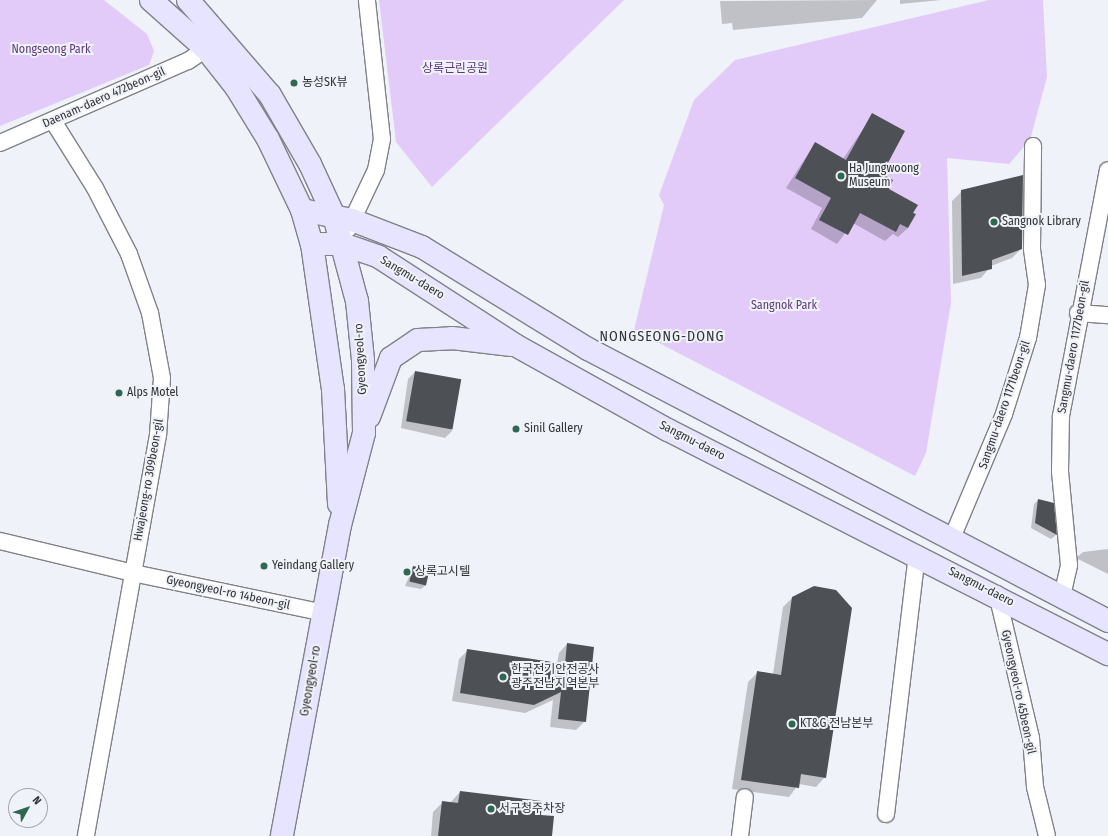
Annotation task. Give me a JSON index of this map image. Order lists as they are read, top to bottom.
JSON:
{
  "streets": {
    "street": [
      "Daenam-daero 472beon-gil",
      "Sangmu-daero",
      "Sangmu-daero 1177beon-gil",
      "Gyeongyeol-ro",
      "Sangmu-daero 1171beon-gil",
      "Hwajeong-ro 309beon-gil",
      "Gyeongyeol-ro 14beon-gil",
      "Gyeongyeol-ro 45beon-gil"
    ]
  },
  "crossings": [
    ["Daenam-daero 472beon-gil", "Hwajeong-ro 309beon-gil"],
    ["Sangmu-daero", "Gyeongyeol-ro"],
    ["Sangmu-daero", "Gyeongyeol-ro 45beon-gil"],
    ["Gyeongyeol-ro", "Gyeongyeol-ro 14beon-gil"],
    ["Hwajeong-ro 309beon-gil", "Gyeongyeol-ro 14beon-gil"]
  ],
  "districts": ["NONGSEONG-DONG"],
  "parks": ["Nongseong Park", "상록근린공원", "Sangnok Park"],
  "places": [
    "농성SK뷰",
    "Ha Jungwoong Museum",
    "Sangnok Library",
    "Alps Motel",
    "Sinil Gallery",
    "Yeindang Gallery",
    "상록고시텔",
    "한국전기안전공사 광주전남지역본부",
    "KT&G 전남본부",
    "서구청주차장"
  ],
  "north": "top right"
}
